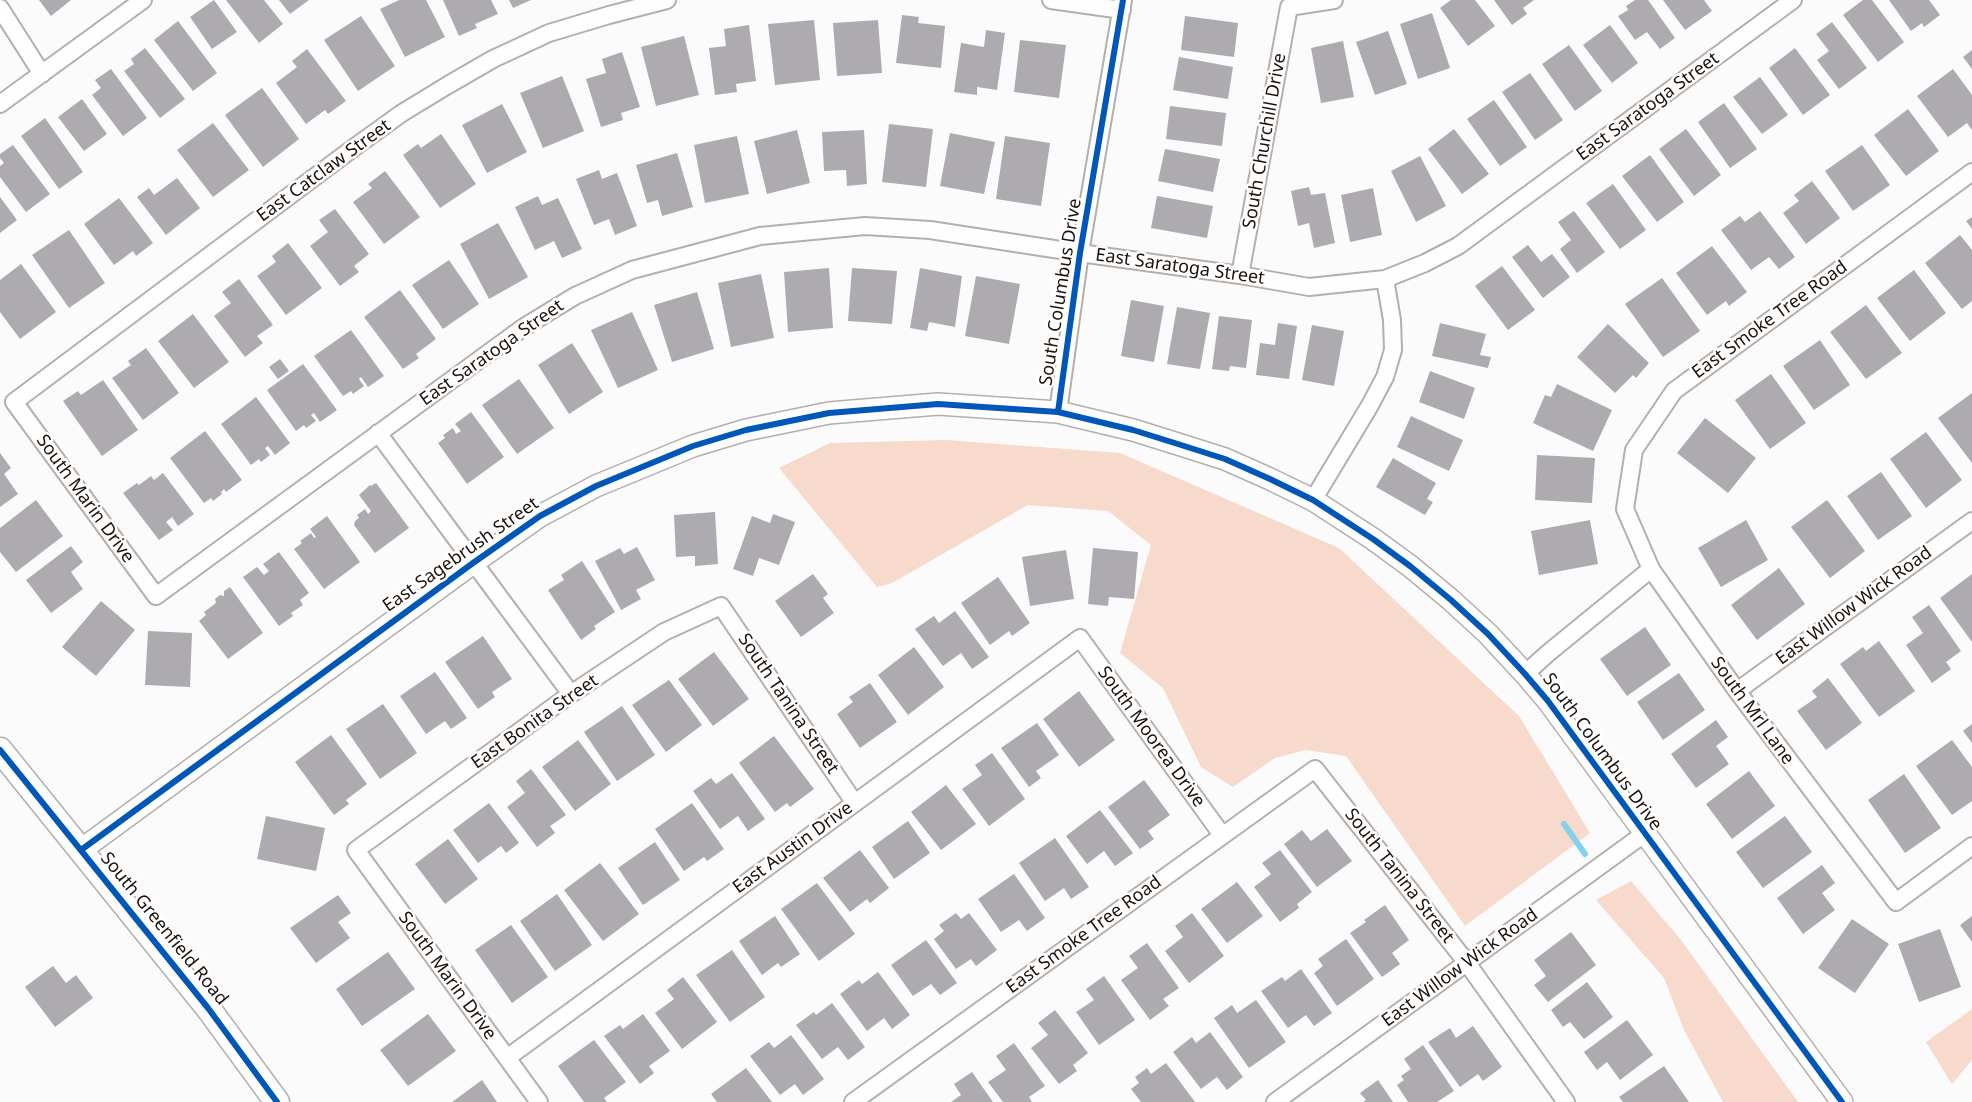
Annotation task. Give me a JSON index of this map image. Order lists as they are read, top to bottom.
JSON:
{
  "streets": {
    "main road": ["South Greenfield Road"],
    "street": [
      "East Saratoga Street",
      "South Churchill Drive",
      "East Catclaw Street",
      "South Columbus Drive",
      "East Smoke Tree Road",
      "South Marin Drive",
      "East Sagebrush Street",
      "East Willow Wick Road",
      "South Tanina Street",
      "South Mrl Lane",
      "East Bonita Street",
      "South Moorea Drive",
      "East Austin Drive"
    ]
  },
  "crossings": [
    ["East Saratoga Street", "South Churchill Drive"],
    ["East Saratoga Street", "South Columbus Drive"],
    ["East Saratoga Street", "South Marin Drive"],
    ["East Catclaw Street", "South Marin Drive"],
    ["South Columbus Drive", "East Sagebrush Street"],
    ["South Columbus Drive", "East Willow Wick Road"],
    ["East Smoke Tree Road", "South Tanina Street"],
    ["East Smoke Tree Road", "South Mrl Lane"],
    ["East Smoke Tree Road", "South Moorea Drive"],
    ["South Marin Drive", "East Bonita Street"],
    ["South Marin Drive", "East Austin Drive"],
    ["East Sagebrush Street", "South Greenfield Road"],
    ["East Willow Wick Road", "South Tanina Street"],
    ["East Willow Wick Road", "South Mrl Lane"],
    ["South Tanina Street", "East Bonita Street"],
    ["South Tanina Street", "East Austin Drive"],
    ["South Moorea Drive", "East Austin Drive"]
  ]
}
